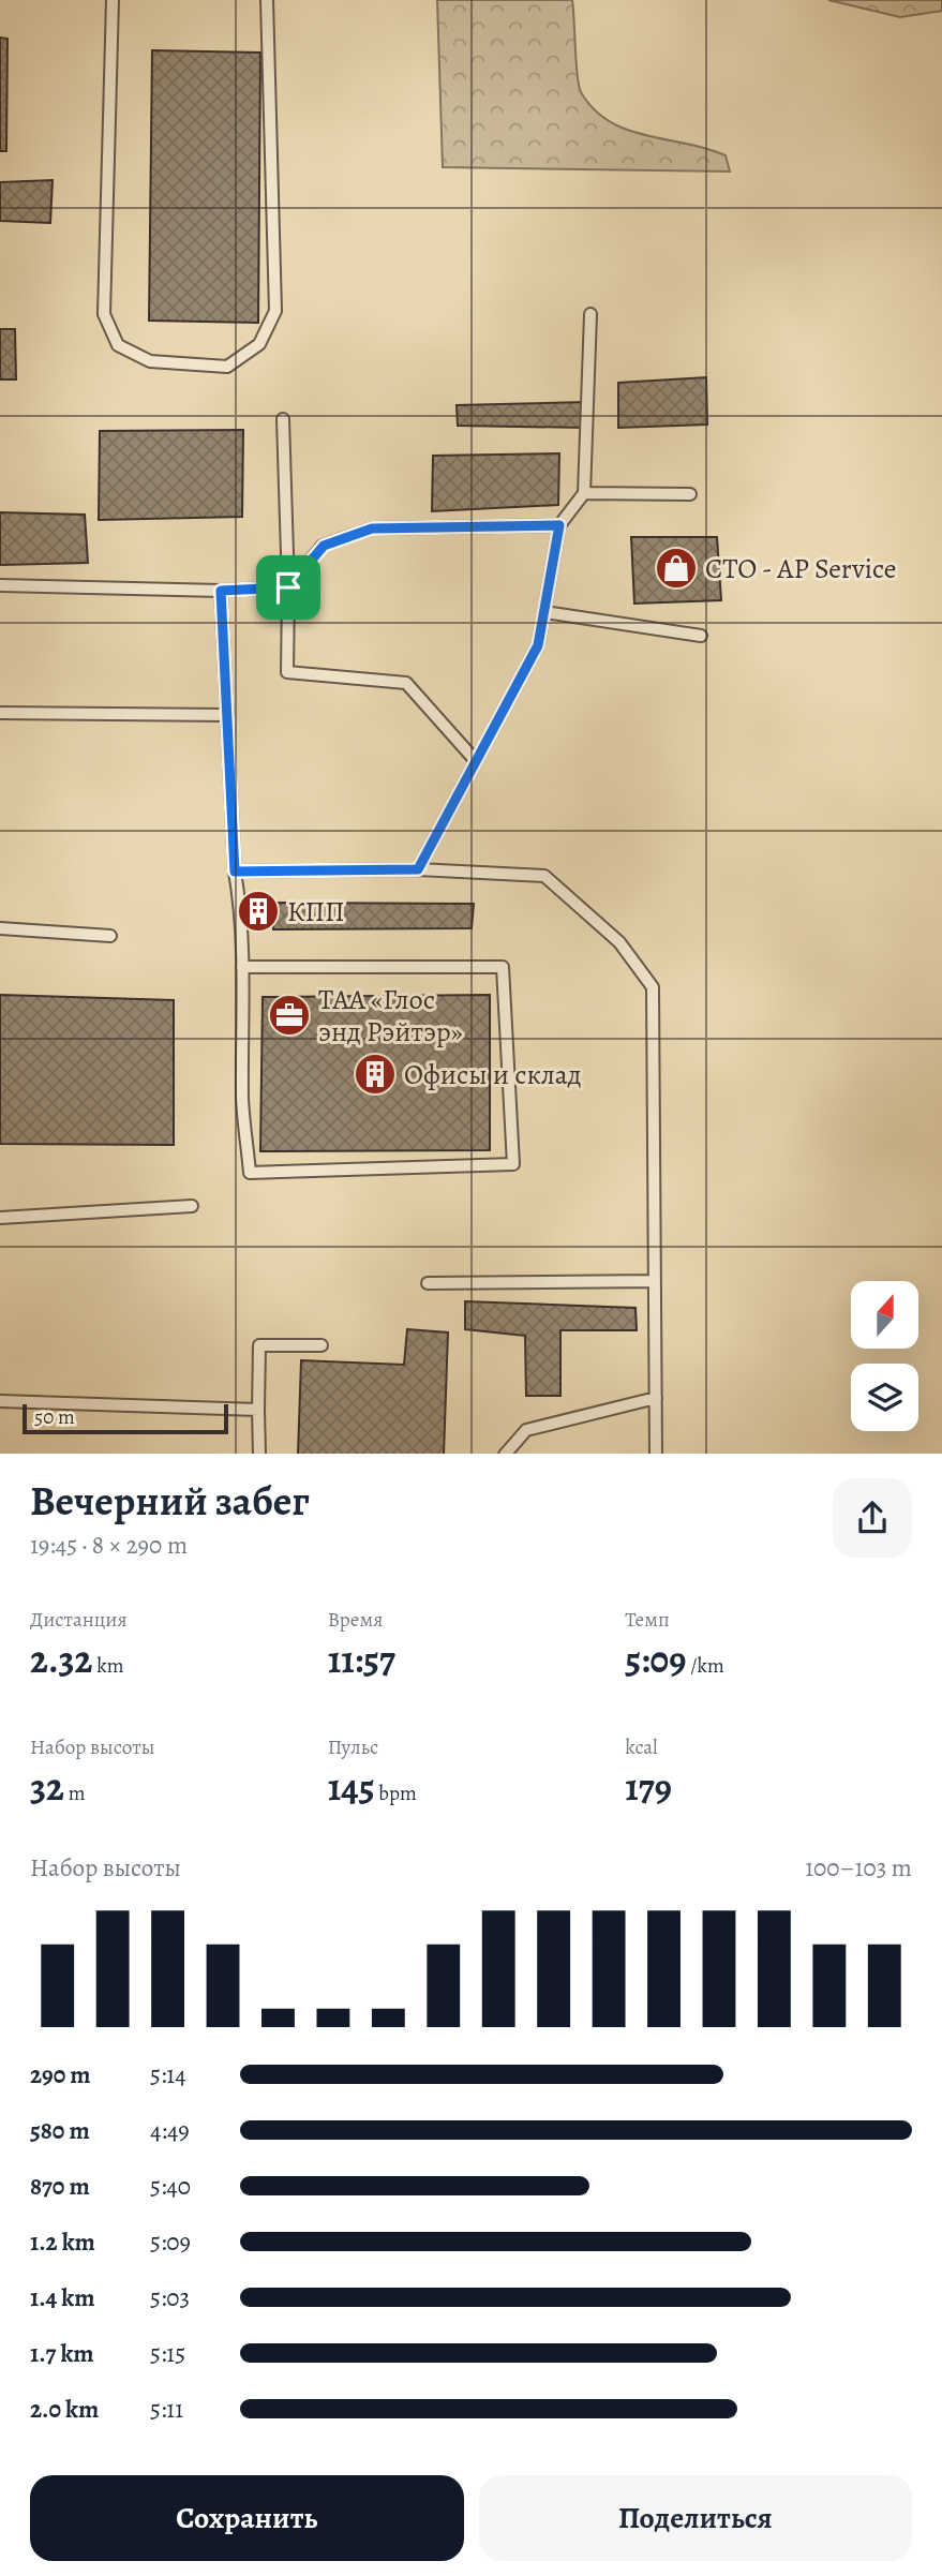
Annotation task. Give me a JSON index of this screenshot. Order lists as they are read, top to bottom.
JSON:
{
  "places": {
    "shop": ["СТО - AP Service"],
    "building": ["КПП", "Офисы и склад"],
    "office": ["ТАА «Глос энд Рэйтэр»"]
  },
  "scale_bar": "50 m",
  "north": "top",
  "page": {
    "scale": "50 m",
    "heading": ["Вечерний забег", "19:45 · 8 × 290 m"],
    "stats": [
      ["Дистанция", "2.32 km"],
      ["Время", "11:57"],
      ["Темп", "5:09 /km"],
      ["Набор высоты", "32 m"],
      ["Пульс", "145 bpm"],
      ["kcal", "179"]
    ],
    "chart": ["Набор высоты", "100–103 m"],
    "list": [
      {
        "name": "290 m",
        "note": "5:14"
      },
      {
        "name": "580 m",
        "note": "4:49"
      },
      {
        "name": "870 m",
        "note": "5:40"
      },
      {
        "name": "1.2 km",
        "note": "5:09"
      },
      {
        "name": "1.4 km",
        "note": "5:03"
      },
      {
        "name": "1.7 km",
        "note": "5:15"
      },
      {
        "name": "2.0 km",
        "note": "5:11"
      }
    ],
    "buttons": ["Сохранить", "Поделиться"]
  }
}
